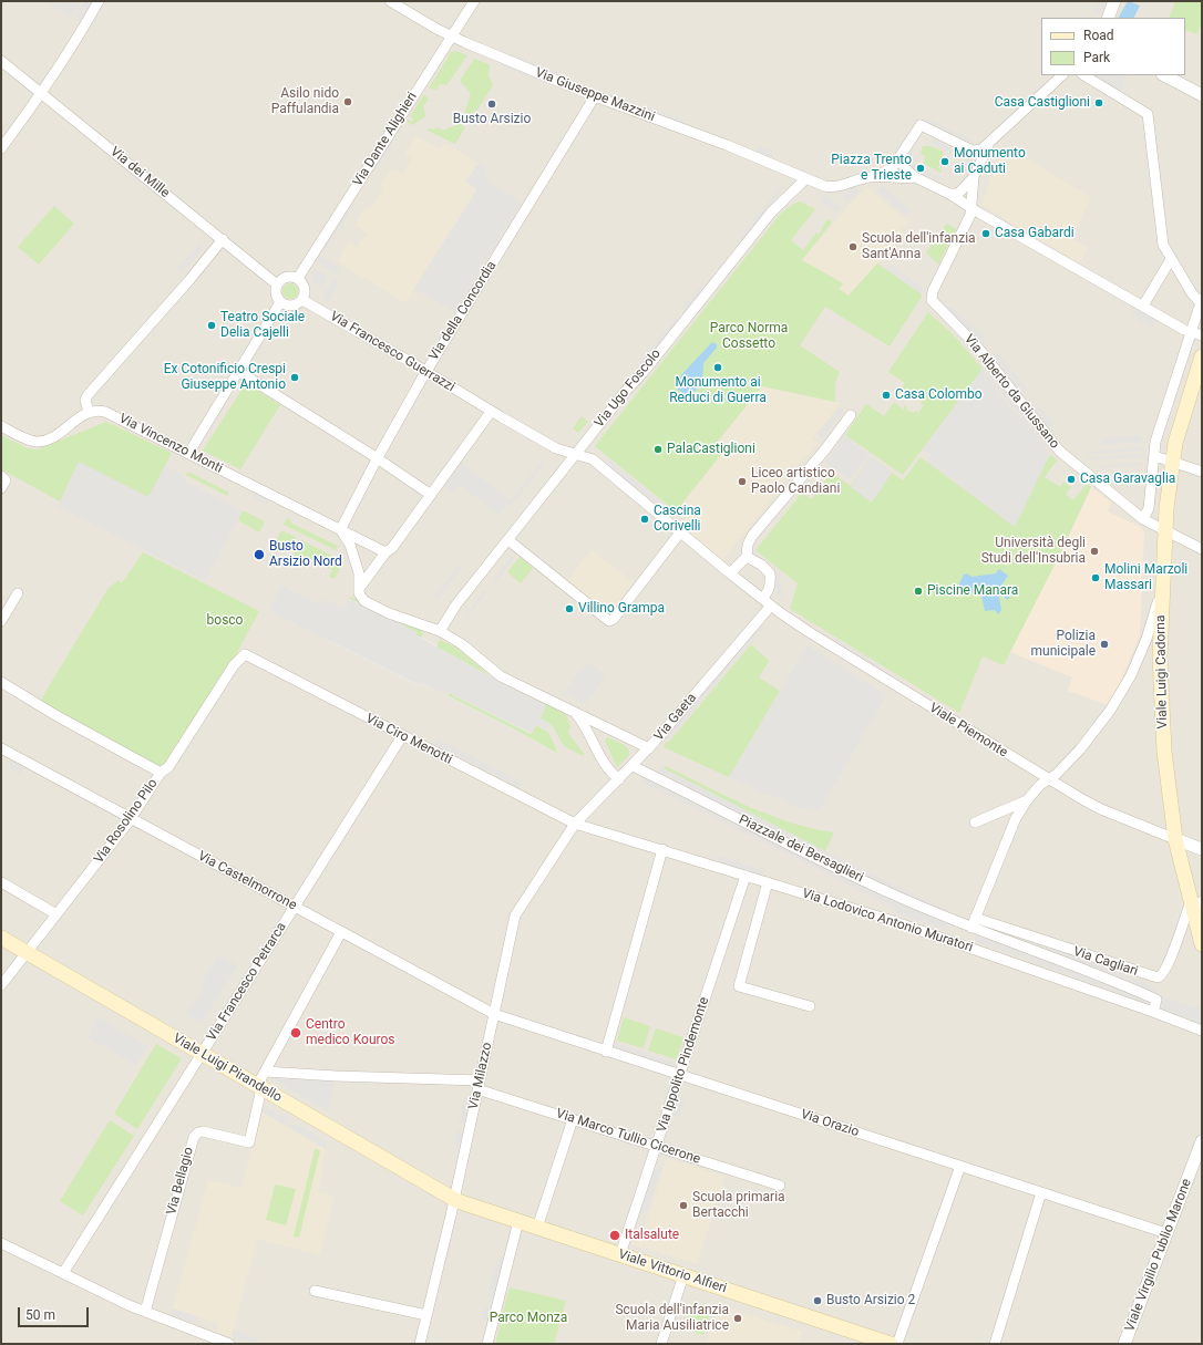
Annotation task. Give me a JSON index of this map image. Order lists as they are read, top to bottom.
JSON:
{
  "streets": {
    "main road": ["Viale Luigi Cadorna", "Viale Luigi Pirandello", "Viale Vittorio Alfieri"],
    "street": [
      "Via Giuseppe Mazzini",
      "Via Dante Alighieri",
      "Via dei Mille",
      "Via della Concordia",
      "Via Francesco Guerrazzi",
      "Via Ugo Foscolo",
      "Via Alberto da Giussano",
      "Via Vincenzo Monti",
      "Via Gaeta",
      "Viale Piemonte",
      "Via Ciro Menotti",
      "Via Rosolino Pilo",
      "Piazzale dei Bersaglieri",
      "Via Castelmorrone",
      "Via Lodovico Antonio Muratori",
      "Via Cagliari",
      "Via Francesco Petrarca",
      "Via Ippolito Pindemonte",
      "Via Milazzo",
      "Via Orazio",
      "Via Marco Tullio Cicerone",
      "Via Bellagio",
      "Viale Virgilio Publio Marone"
    ]
  },
  "crossings": [
    ["Via Giuseppe Mazzini", "Via Dante Alighieri"],
    ["Via Giuseppe Mazzini", "Via della Concordia"],
    ["Via Giuseppe Mazzini", "Via Ugo Foscolo"],
    ["Via Dante Alighieri", "Via dei Mille"],
    ["Via Dante Alighieri", "Via Francesco Guerrazzi"],
    ["Via dei Mille", "Via Francesco Guerrazzi"],
    ["Via della Concordia", "Via Francesco Guerrazzi"],
    ["Via della Concordia", "Via Vincenzo Monti"],
    ["Via Francesco Guerrazzi", "Via Ugo Foscolo"],
    ["Via Francesco Guerrazzi", "Viale Piemonte"],
    ["Via Alberto da Giussano", "Viale Luigi Cadorna"],
    ["Viale Luigi Cadorna", "Viale Piemonte"],
    ["Viale Luigi Cadorna", "Via Cagliari"],
    ["Via Gaeta", "Viale Piemonte"],
    ["Via Gaeta", "Via Ciro Menotti"],
    ["Via Gaeta", "Piazzale dei Bersaglieri"],
    ["Via Gaeta", "Via Lodovico Antonio Muratori"],
    ["Via Gaeta", "Via Milazzo"],
    ["Via Ciro Menotti", "Via Rosolino Pilo"],
    ["Via Ciro Menotti", "Via Lodovico Antonio Muratori"],
    ["Via Ciro Menotti", "Via Francesco Petrarca"],
    ["Via Ciro Menotti", "Via Milazzo"],
    ["Via Rosolino Pilo", "Via Castelmorrone"],
    ["Via Rosolino Pilo", "Viale Luigi Pirandello"],
    ["Piazzale dei Bersaglieri", "Via Cagliari"],
    ["Via Castelmorrone", "Via Francesco Petrarca"],
    ["Via Castelmorrone", "Via Milazzo"],
    ["Via Castelmorrone", "Via Orazio"],
    ["Via Lodovico Antonio Muratori", "Via Ippolito Pindemonte"],
    ["Via Lodovico Antonio Muratori", "Via Milazzo"],
    ["Via Francesco Petrarca", "Viale Luigi Pirandello"],
    ["Via Ippolito Pindemonte", "Via Orazio"],
    ["Via Ippolito Pindemonte", "Via Marco Tullio Cicerone"],
    ["Via Ippolito Pindemonte", "Viale Vittorio Alfieri"],
    ["Viale Luigi Pirandello", "Via Milazzo"],
    ["Viale Luigi Pirandello", "Via Bellagio"],
    ["Viale Luigi Pirandello", "Viale Vittorio Alfieri"],
    ["Via Milazzo", "Via Orazio"],
    ["Via Milazzo", "Via Marco Tullio Cicerone"],
    ["Via Milazzo", "Viale Vittorio Alfieri"],
    ["Via Orazio", "Viale Virgilio Publio Marone"]
  ],
  "parks": ["Parco Norma Cossetto", "bosco", "Parco Monza"],
  "places": [
    "Asilo nido Paffulandia",
    "Casa Castiglioni",
    "Busto Arsizio",
    "Monumento ai Caduti",
    "Piazza Trento e Trieste",
    "Casa Gabardi",
    "Scuola dell'infanzia Sant'Anna",
    "Teatro Sociale Delia Cajelli",
    "Monumento ai Reduci di Guerra",
    "Ex Cotonificio Crespi Giuseppe Antonio",
    "Casa Colombo",
    "PalaCastiglioni",
    "Casa Garavaglia",
    "Liceo artistico Paolo Candiani",
    "Cascina Corivelli",
    "Università degli Studi dell'Insubria",
    "Busto Arsizio Nord",
    "Molini Marzoli Massari",
    "Piscine Manara",
    "Villino Grampa",
    "Polizia municipale",
    "Centro medico Kouros",
    "Scuola primaria Bertacchi",
    "Italsalute",
    "Busto Arsizio 2",
    "Scuola dell'infanzia Maria Ausiliatrice"
  ],
  "legend": ["Road", "Park"],
  "scale_bar": "50 m"
}
